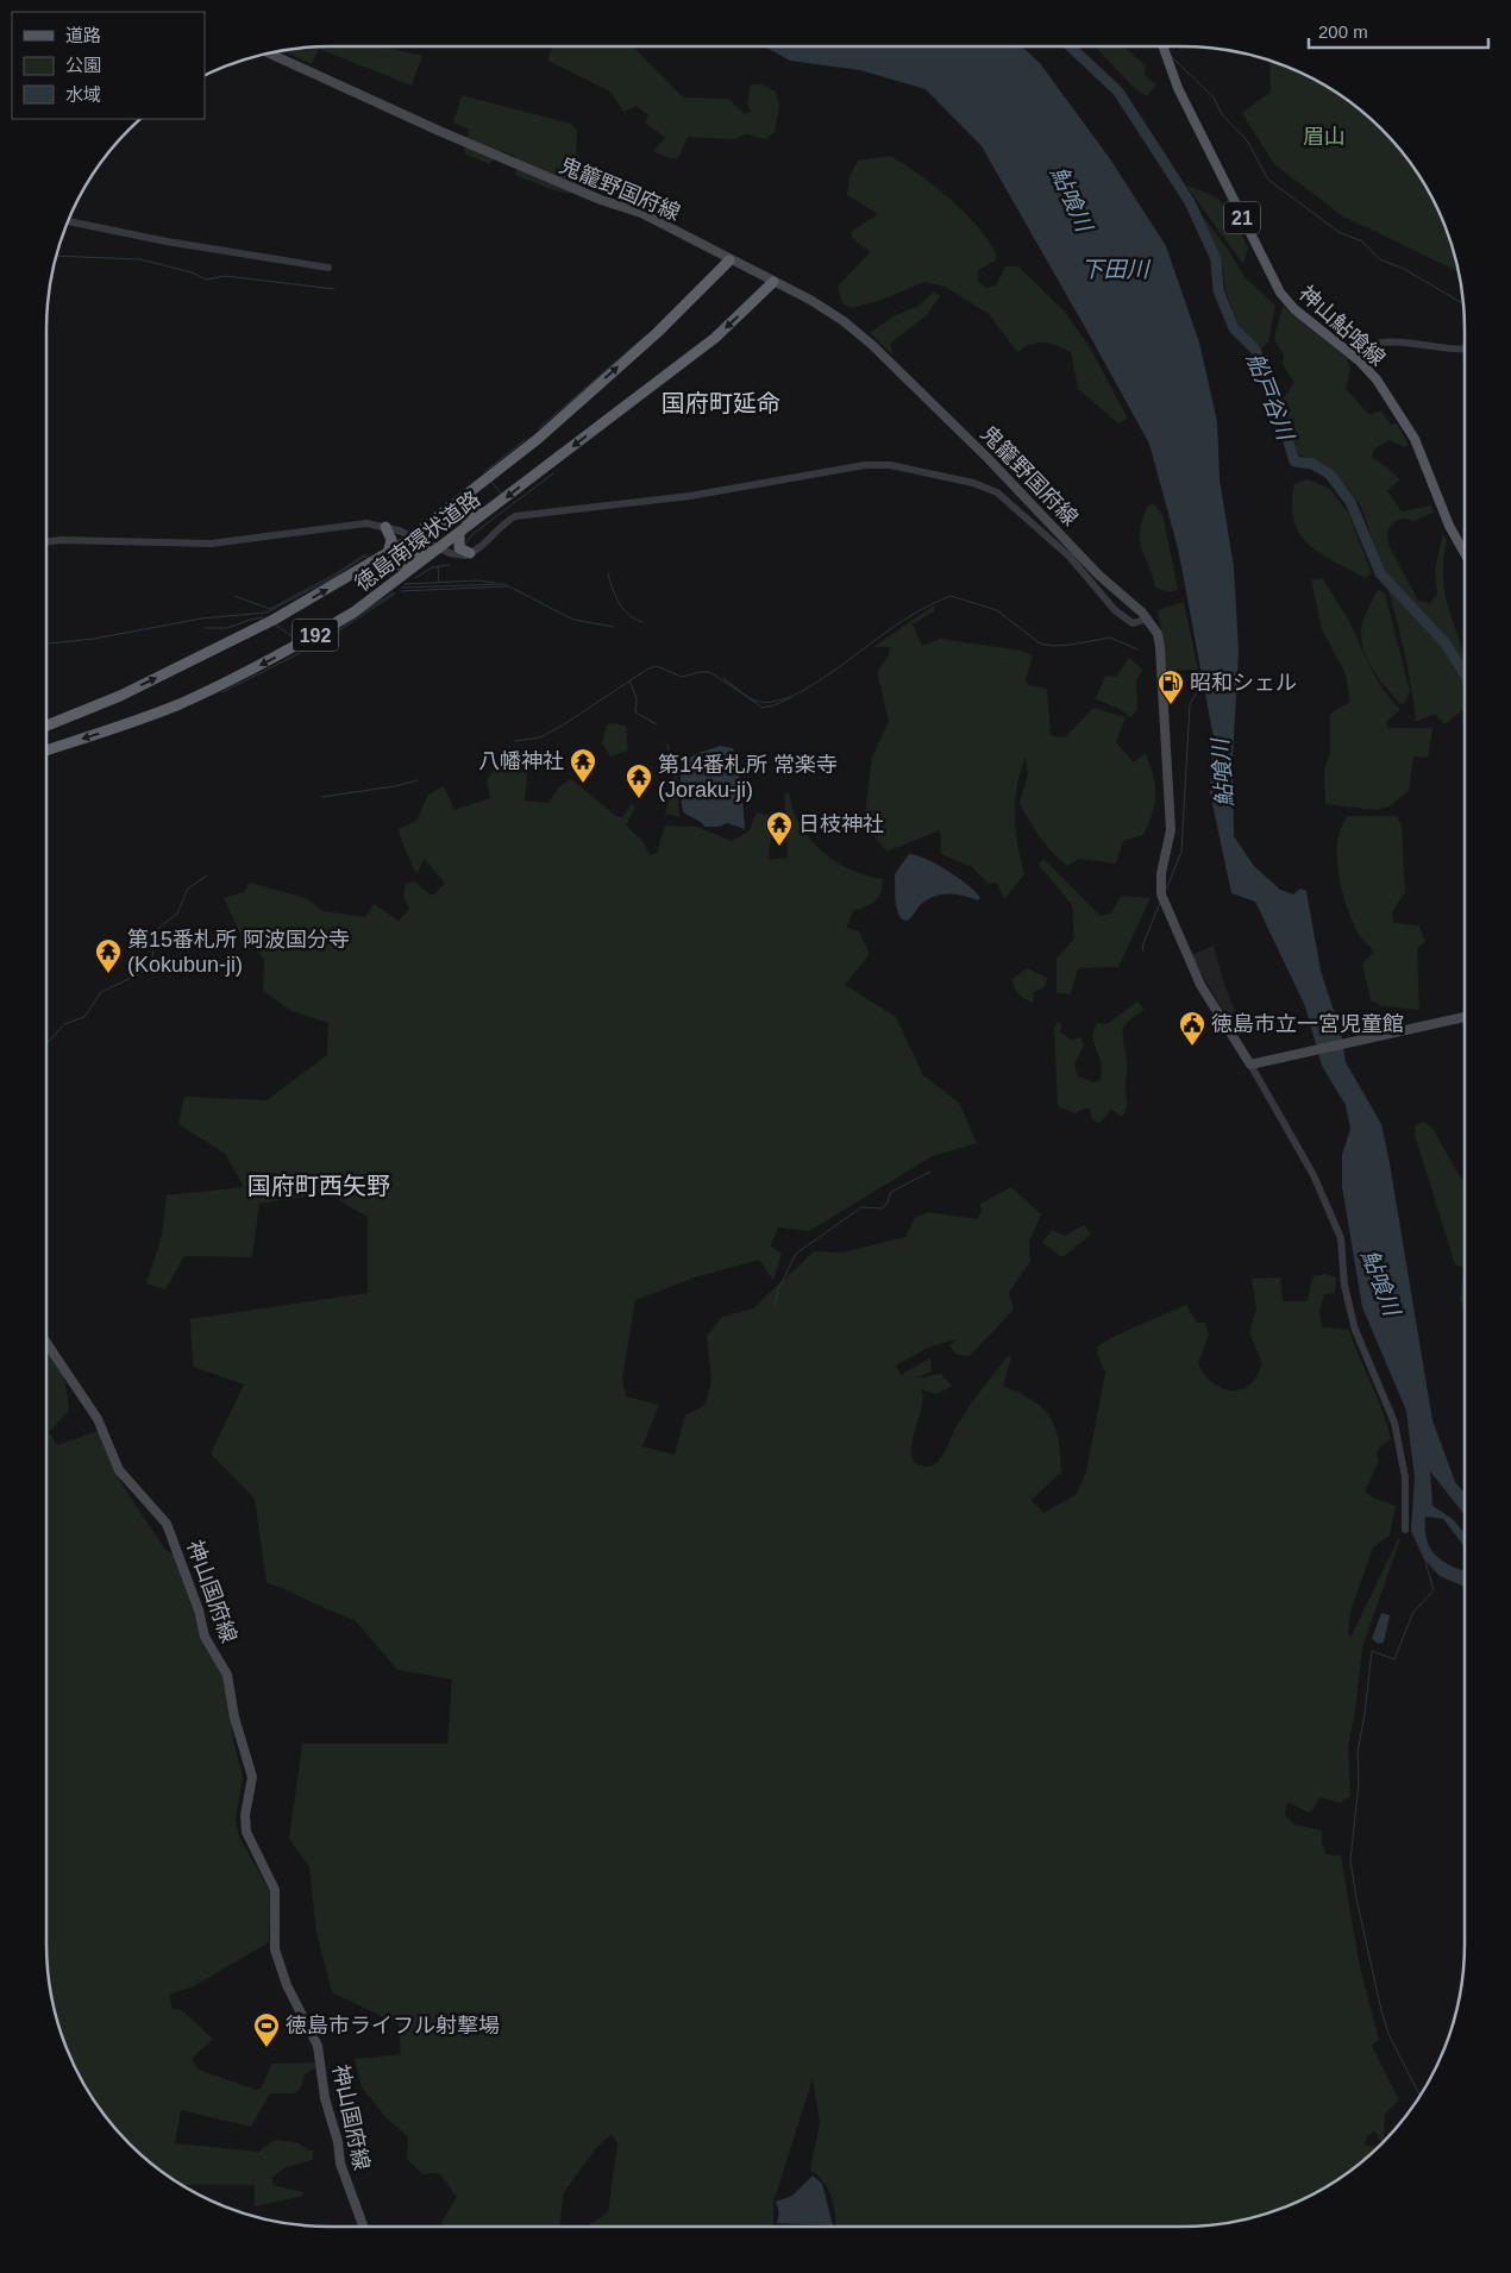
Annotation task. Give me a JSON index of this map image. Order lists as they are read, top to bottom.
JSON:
{
  "streets": {
    "highway": ["徳島南環状道路", "192"],
    "main road": [
      "鬼籠野国府線",
      "21",
      "神山鮎喰線",
      "神山国府線"
    ]
  },
  "crossings": [
    ["鬼籠野国府線", "徳島南環状道路"]
  ],
  "districts": ["国府町延命", "国府町西矢野"],
  "water": ["鮎喰川", "下田川", "船戸谷川"],
  "parks": ["眉山"],
  "places": {
    "fuel station": ["昭和シェル"],
    "temple": [
      "八幡神社",
      "第14番札所 常楽寺 (Joraku-ji)",
      "日枝神社",
      "第15番札所 阿波国分寺 (Kokubun-ji)"
    ],
    "public building": ["徳島市立一宮児童館"],
    "sports": ["徳島市ライフル射撃場"]
  },
  "legend": ["道路", "公園", "水域"],
  "scale_bar": "200 m"
}
